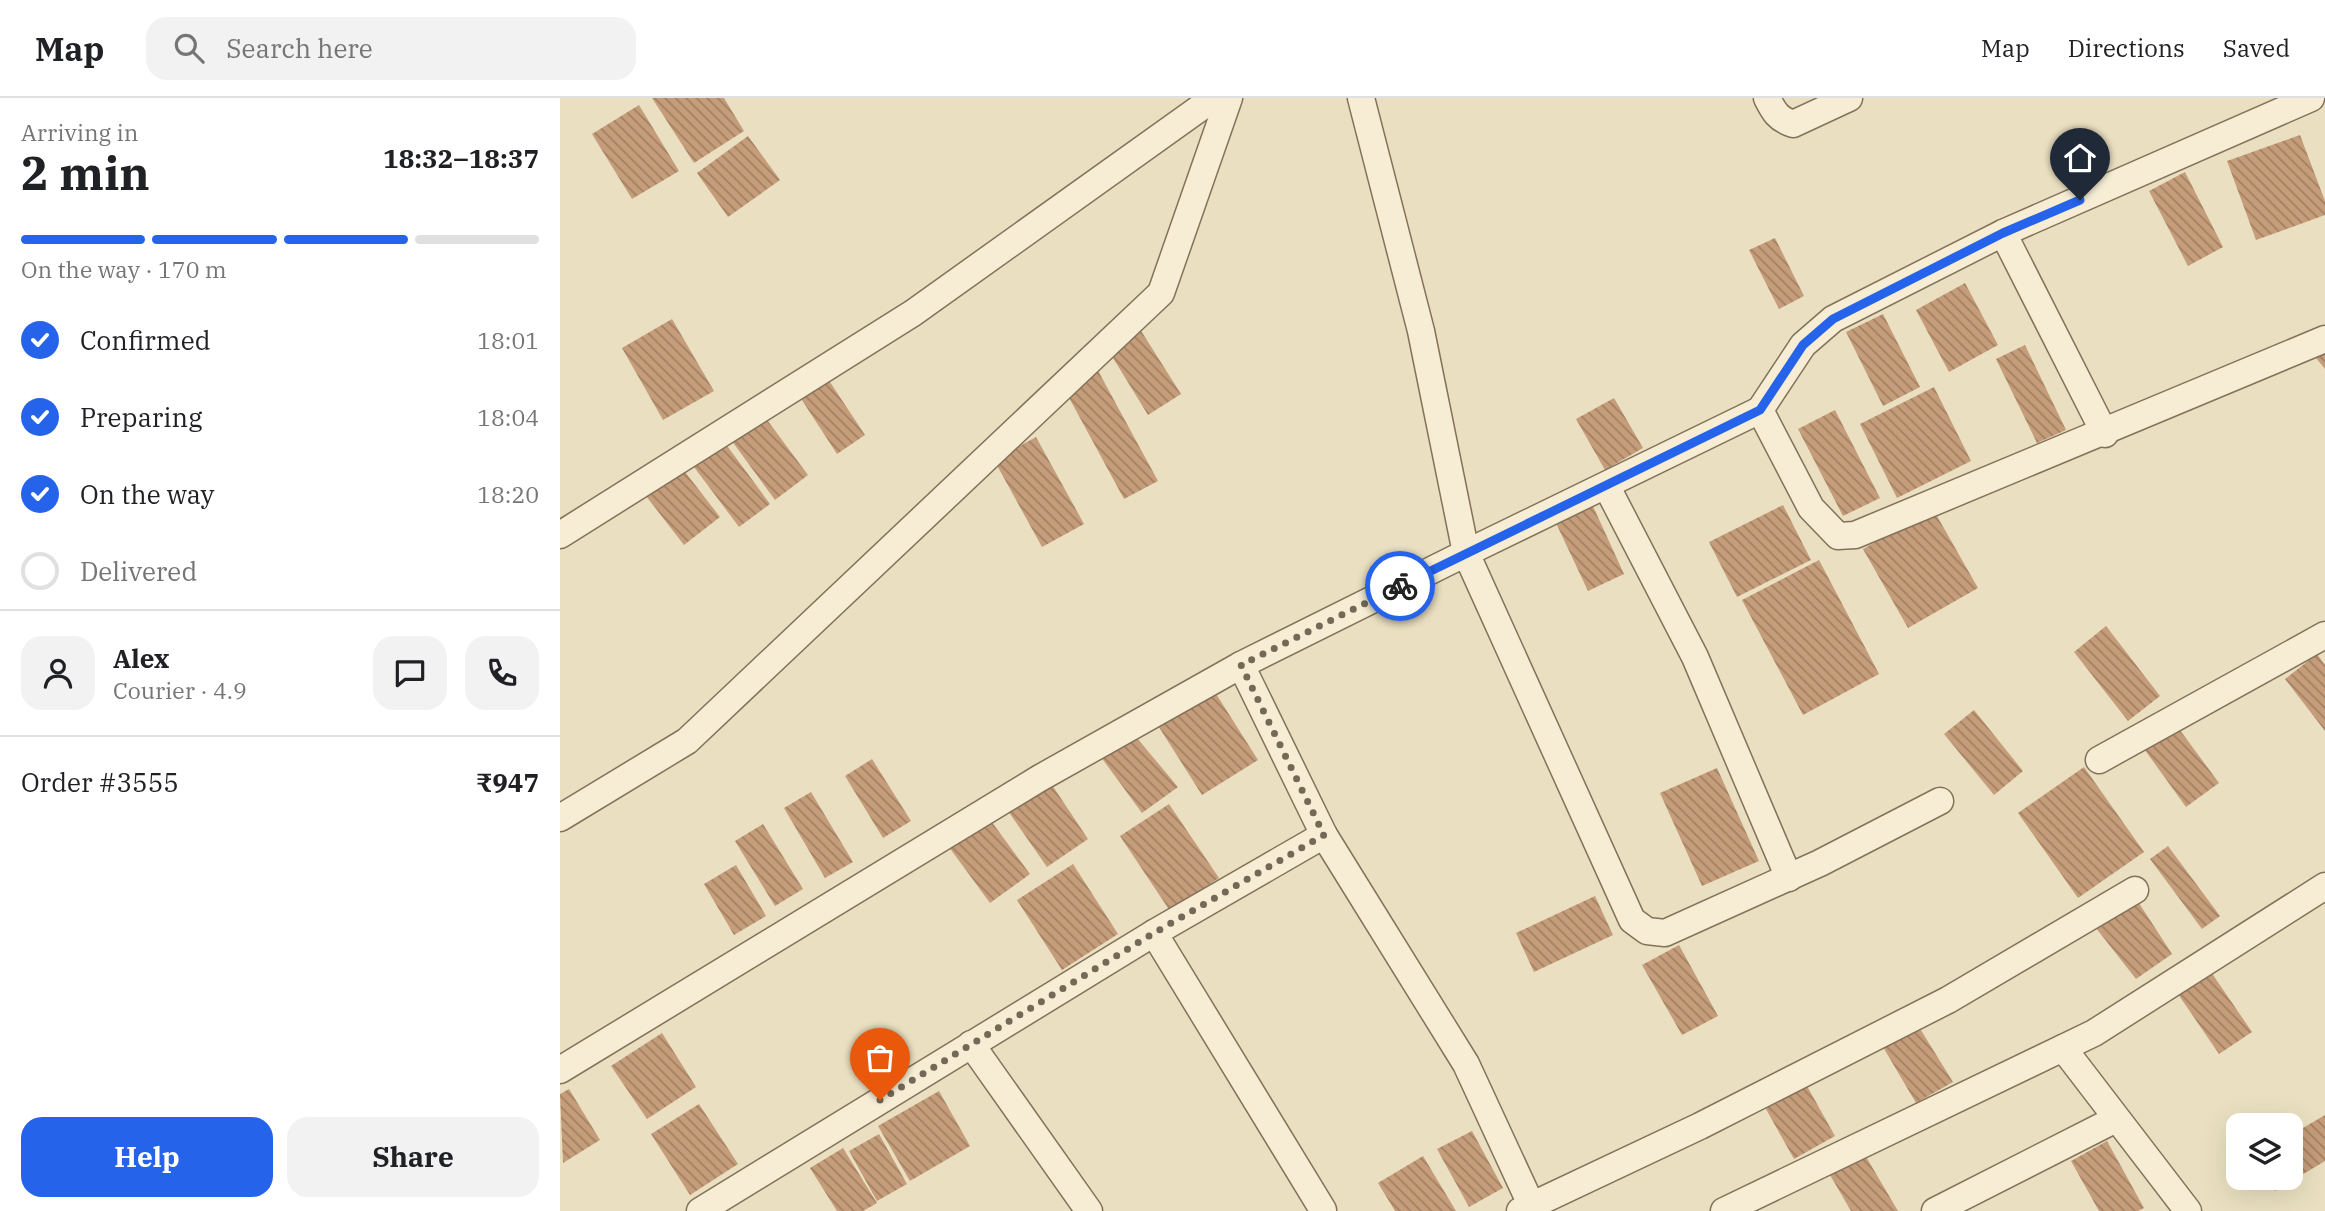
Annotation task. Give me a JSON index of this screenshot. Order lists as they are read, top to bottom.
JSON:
{
  "page": {
    "header": "Map",
    "search": "Search here",
    "nav": ["Map", "Directions", "Saved"],
    "heading": ["2 min", "Arriving in", "18:32–18:37"],
    "panel": [
      "Alex",
      "Courier · 4.9",
      "Order #3555",
      "₹947"
    ],
    "bar": "On the way · 170 m",
    "list": [
      ["Confirmed", "18:01"],
      ["Preparing", "18:04"],
      ["On the way", "18:20"],
      "Delivered"
    ],
    "buttons": ["Help", "Share"]
  }
}
